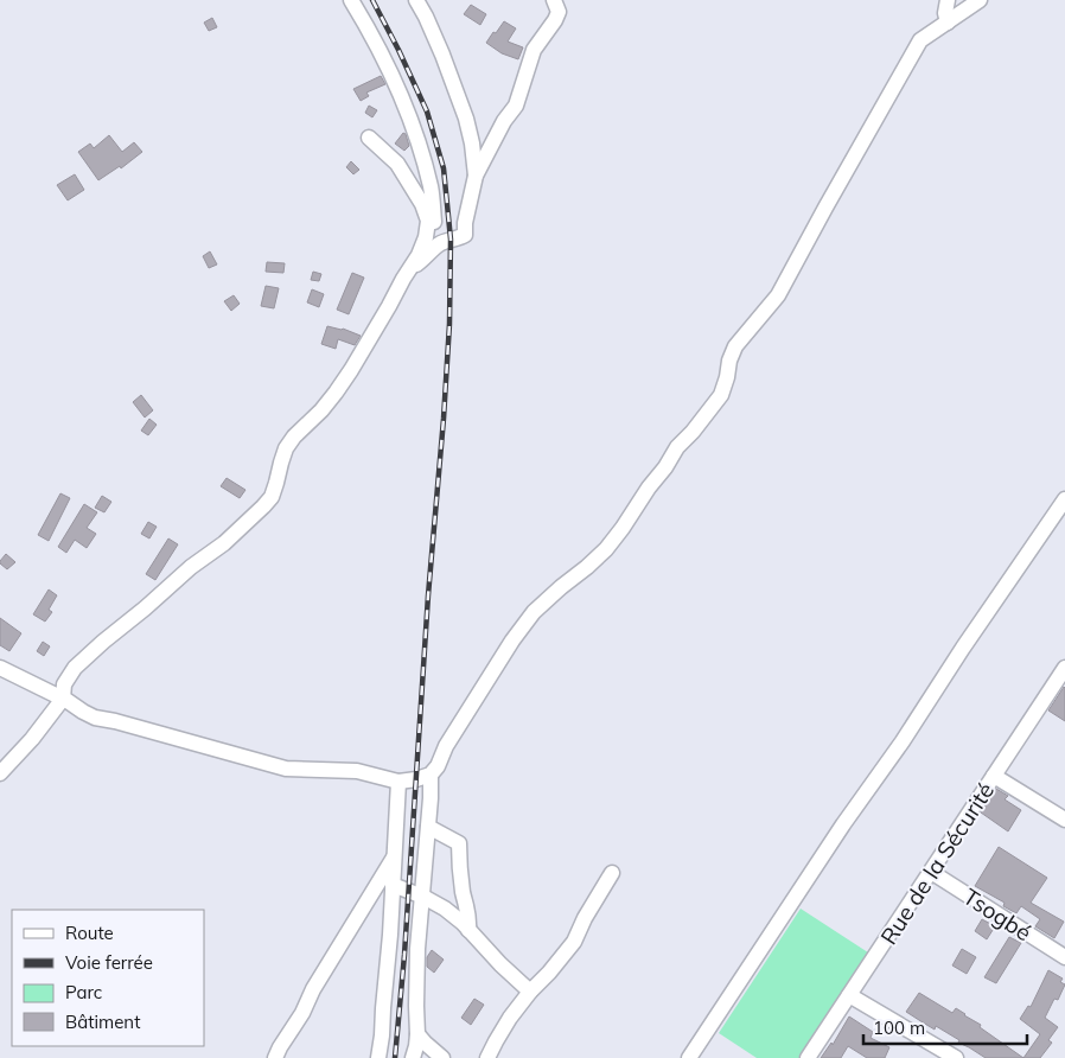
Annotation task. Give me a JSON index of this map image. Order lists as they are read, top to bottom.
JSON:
{
  "streets": {
    "street": ["Rue de la Sécurité", "Tsogbé"]
  },
  "crossings": [
    ["Rue de la Sécurité", "Tsogbé"]
  ],
  "legend": [
    "Route",
    "Voie ferrée",
    "Parc",
    "Bâtiment"
  ],
  "scale_bar": "100 m"
}
